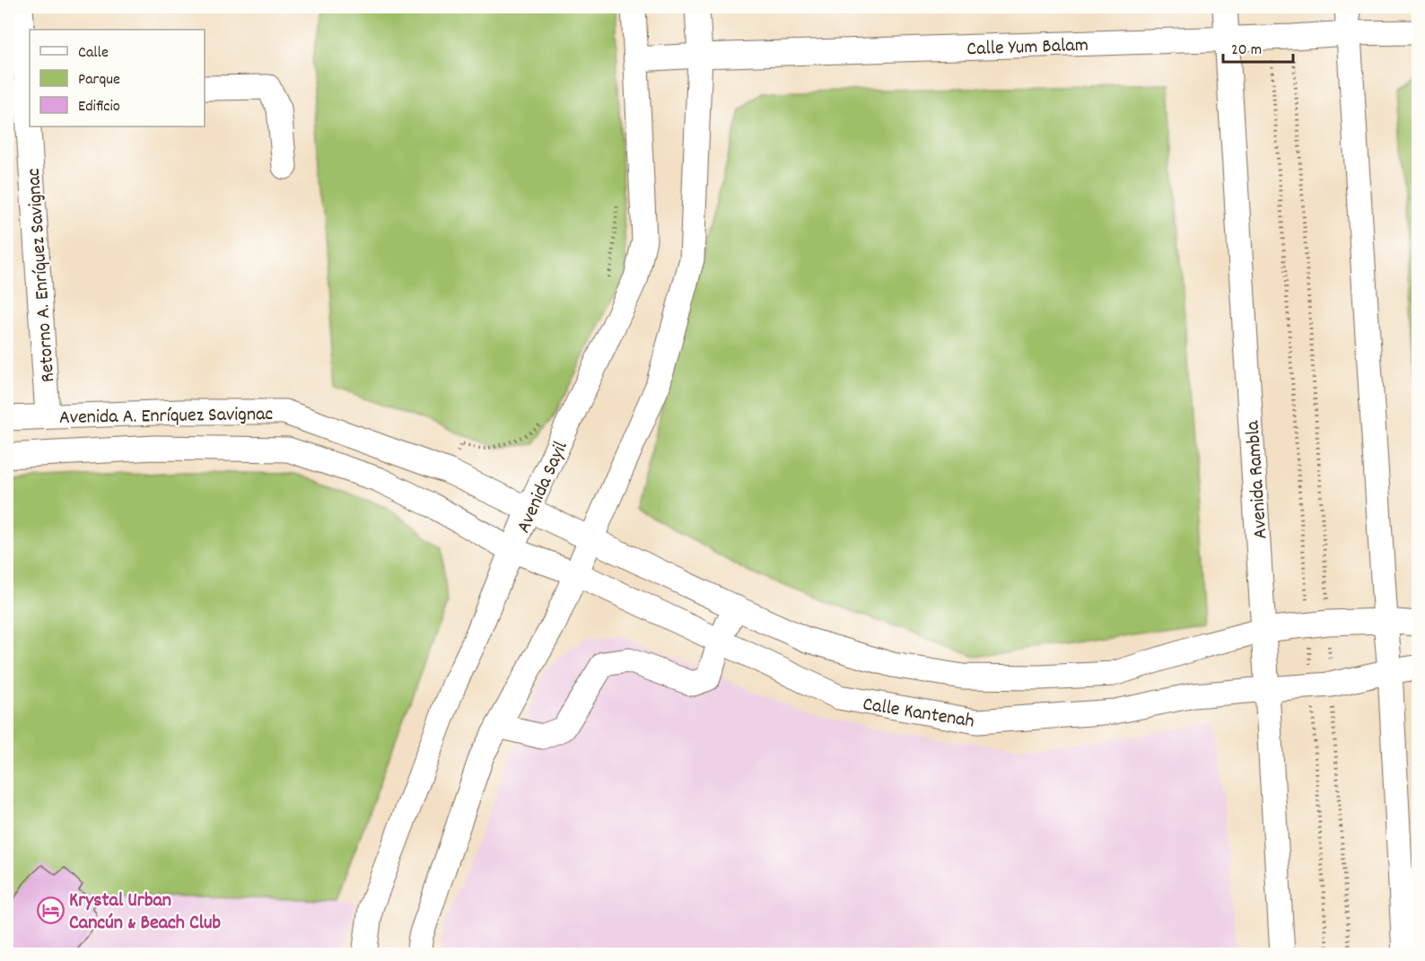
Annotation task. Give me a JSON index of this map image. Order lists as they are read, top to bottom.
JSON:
{
  "streets": {
    "street": [
      "Calle Yum Balam",
      "Retorno A. Enríquez Savignac",
      "Avenida A. Enríquez Savignac",
      "Avenida Rambla",
      "Avenida Sayil",
      "Calle Kantenah"
    ]
  },
  "crossings": [
    ["Calle Yum Balam", "Avenida Rambla"],
    ["Calle Yum Balam", "Avenida Sayil"],
    ["Retorno A. Enríquez Savignac", "Avenida A. Enríquez Savignac"],
    ["Avenida A. Enríquez Savignac", "Avenida Sayil"],
    ["Avenida A. Enríquez Savignac", "Calle Kantenah"],
    ["Avenida Rambla", "Calle Kantenah"],
    ["Avenida Sayil", "Calle Kantenah"]
  ],
  "places": {
    "hotel": ["Krystal Urban Cancún & Beach Club"]
  },
  "legend": ["Calle", "Parque", "Edificio"],
  "scale_bar": "20 m"
}
